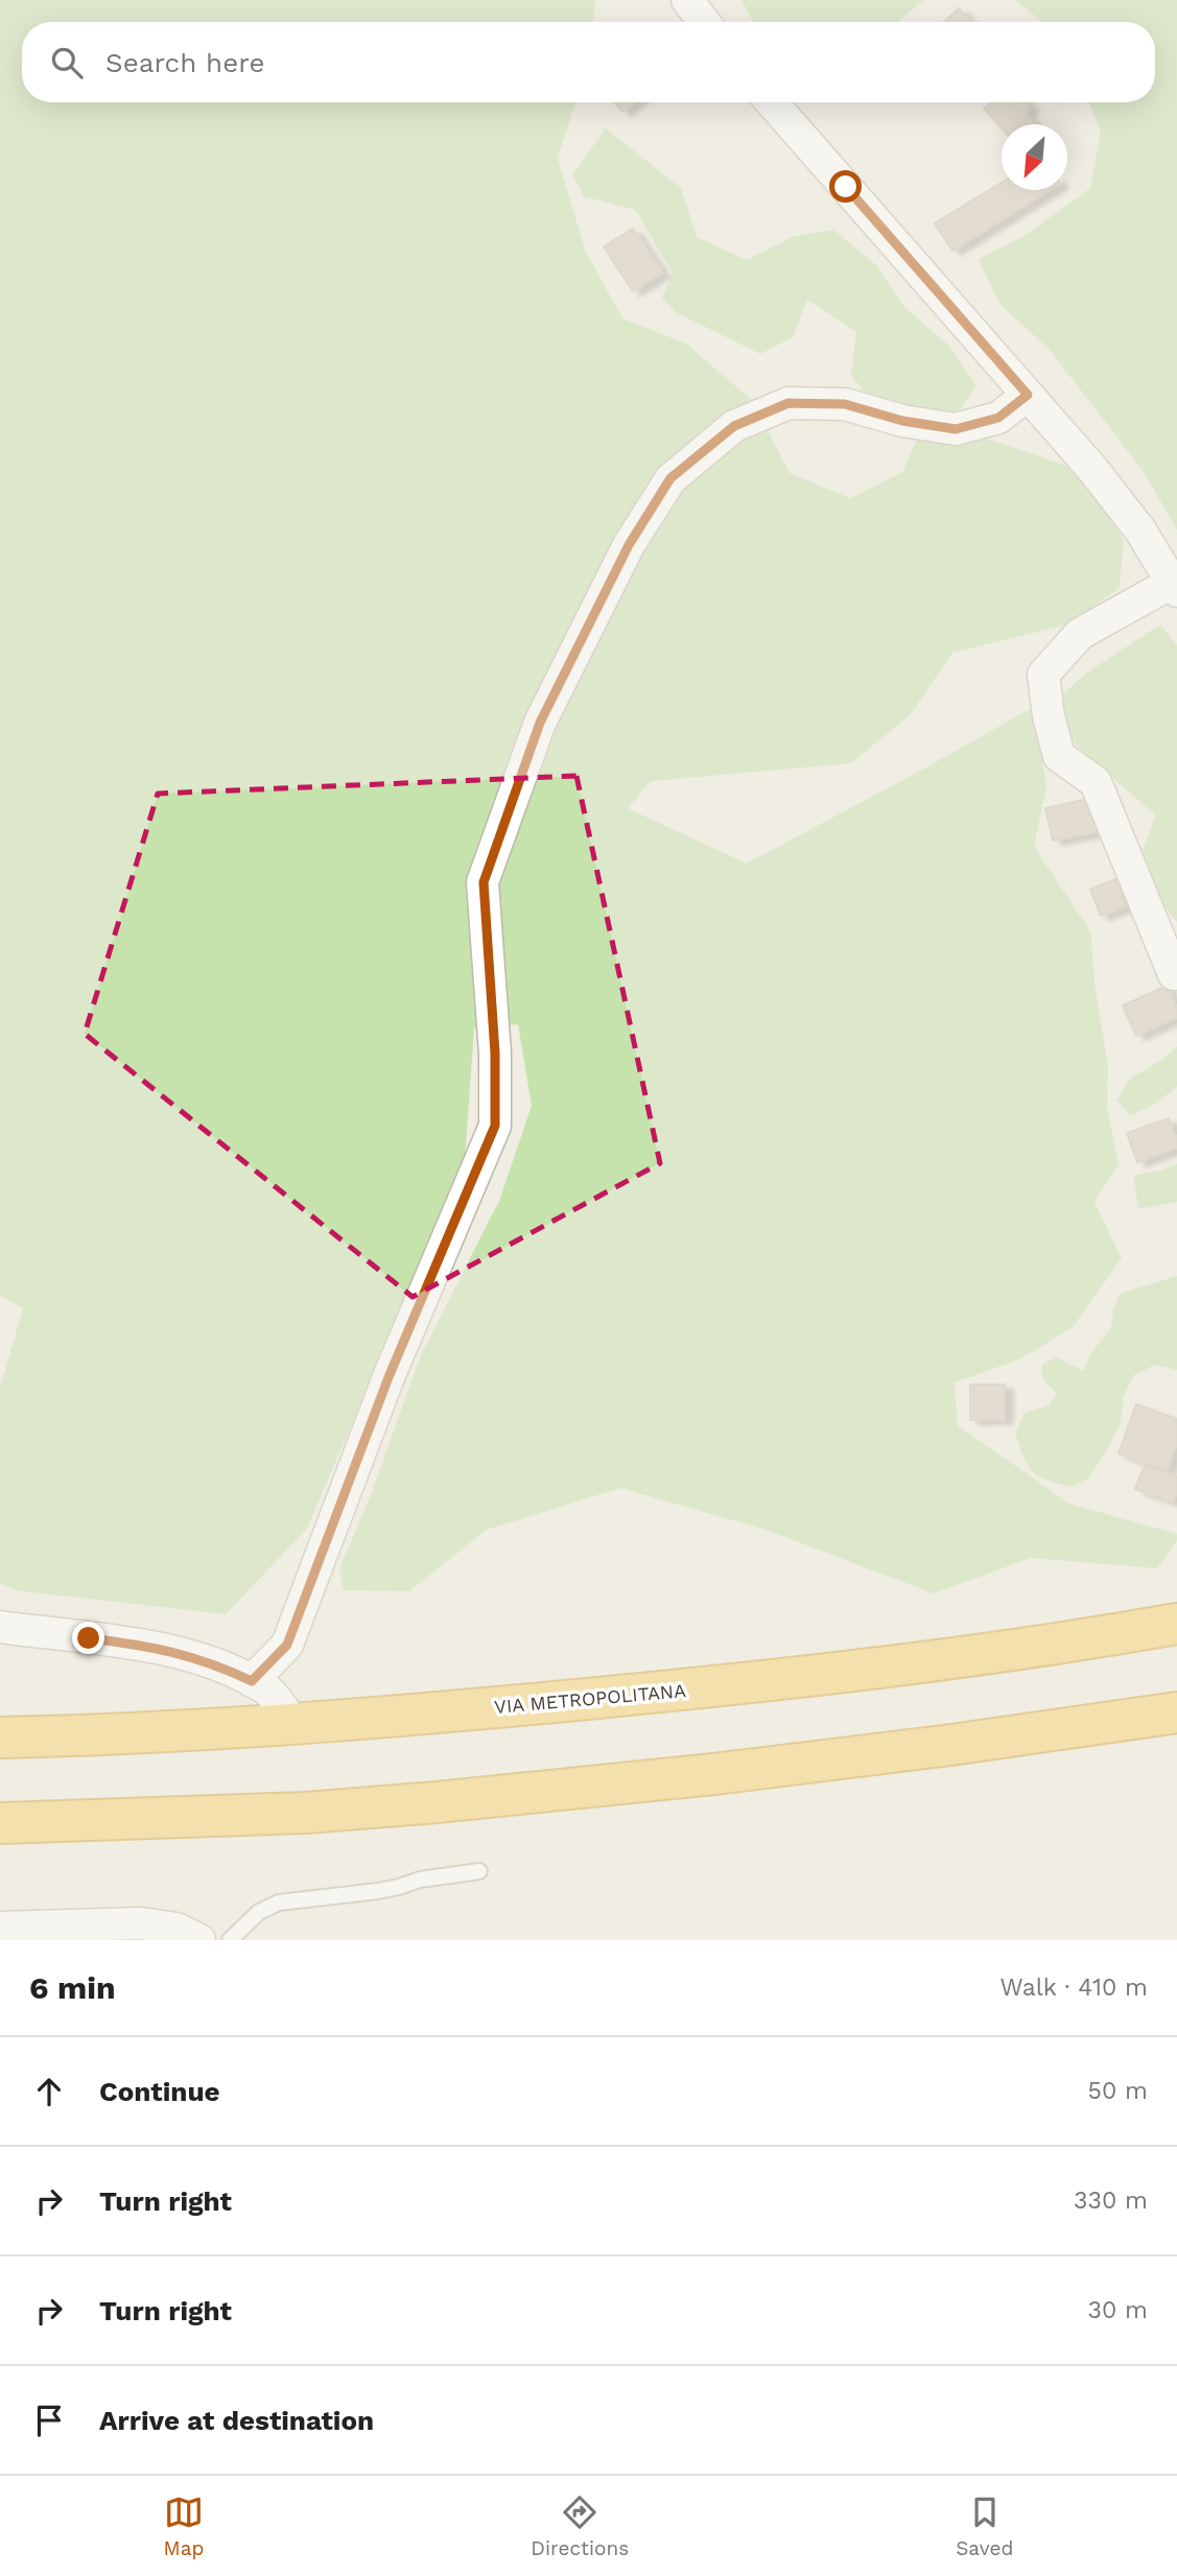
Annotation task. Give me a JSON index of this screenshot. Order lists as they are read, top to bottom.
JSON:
{
  "streets": {
    "highway": ["VIA METROPOLITANA"]
  },
  "north": "bottom left",
  "page": {
    "search": "Search here",
    "heading": ["6 min", "Walk · 410 m"],
    "list": [
      ["Continue", "50 m"],
      ["Turn right", "330 m"],
      ["Turn right", "30 m"],
      "Arrive at destination"
    ],
    "nav": ["Map", "Directions", "Saved"]
  }
}
